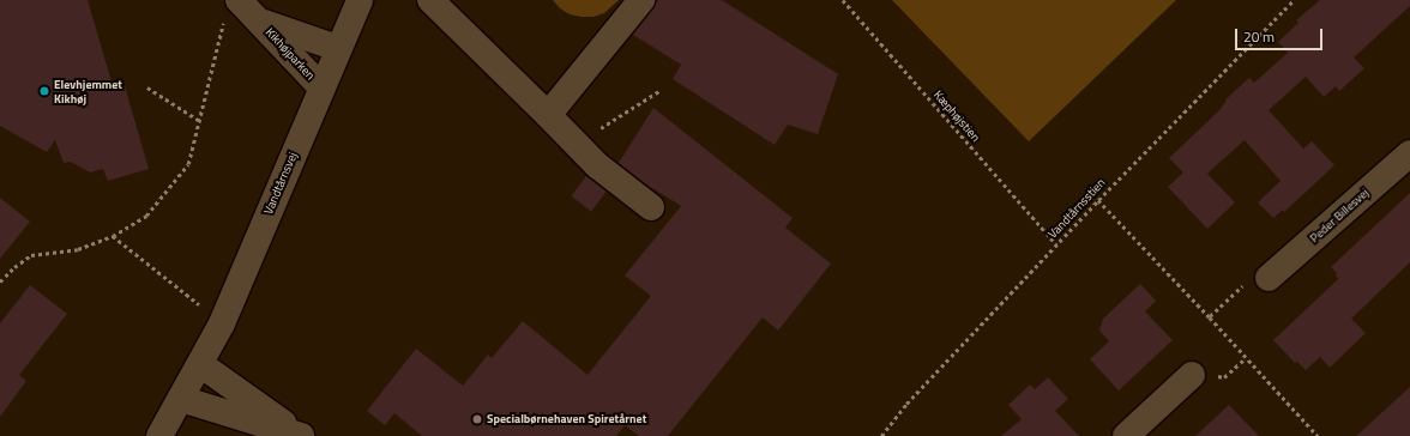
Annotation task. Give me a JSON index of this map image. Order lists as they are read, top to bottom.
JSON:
{
  "streets": {
    "street": ["Kikhøjparken", "Vandtårnsvej", "Peder Billesvej"],
    "path": ["Kæphøjstien", "Vandtårnsstien"]
  },
  "crossings": [
    ["Kikhøjparken", "Vandtårnsvej"],
    ["Kæphøjstien", "Vandtårnsstien"]
  ],
  "places": ["Elevhjemmet Kikhøj", "Specialbørnehaven Spiretårnet"],
  "scale_bar": "20 m"
}
